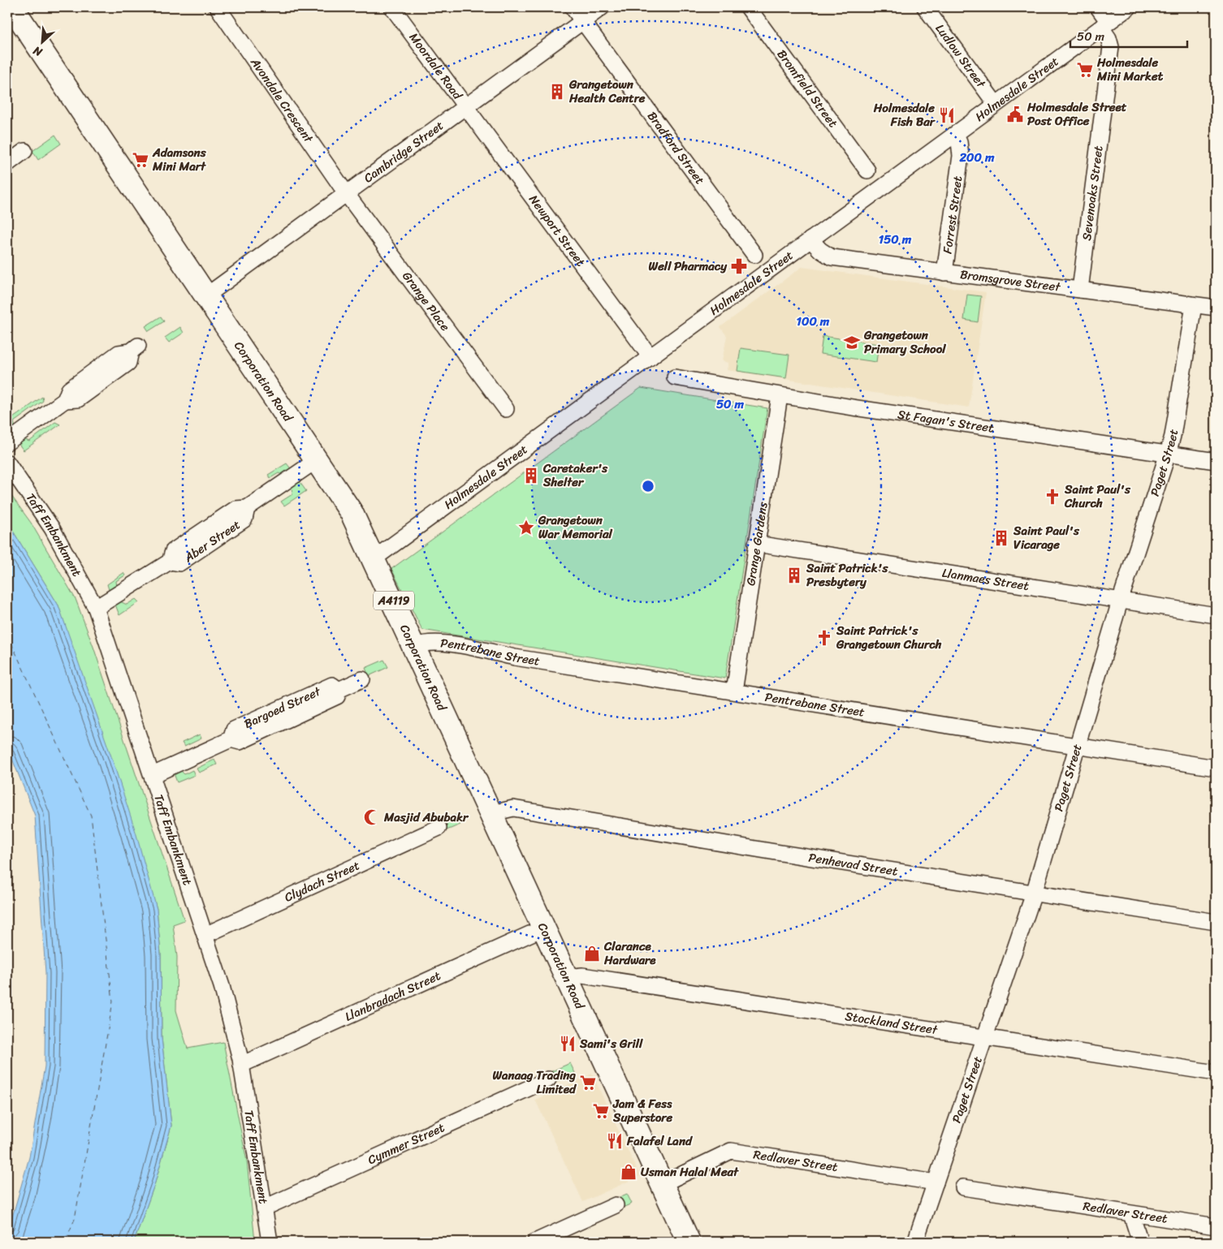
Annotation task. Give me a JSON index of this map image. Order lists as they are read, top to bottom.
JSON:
{
  "streets": {
    "main road": ["Corporation Road", "A4119"],
    "street": [
      "Ludlow Street",
      "Moordale Road",
      "Bromfield Street",
      "Holmesdale Street",
      "Avondale Crescent",
      "Bradford Street",
      "Cambridge Street",
      "Sevenoaks Street",
      "Forrest Street",
      "Newport Street",
      "Bromsgrove Street",
      "Grange Place",
      "St Fagan's Street",
      "Paget Street",
      "Taff Embankment",
      "Aber Street",
      "Grange Gardens",
      "Llanmaes Street",
      "Pentrebane Street",
      "Bargoed Street",
      "Penhevad Street",
      "Clydach Street",
      "Llanbradach Street",
      "Stockland Street",
      "Cymmer Street",
      "Redlaver Street"
    ]
  },
  "crossings": [
    ["Ludlow Street", "Holmesdale Street"],
    ["Moordale Road", "Cambridge Street"],
    ["Moordale Road", "Newport Street"],
    ["Holmesdale Street", "Sevenoaks Street"],
    ["Holmesdale Street", "Forrest Street"],
    ["Holmesdale Street", "Newport Street"],
    ["Holmesdale Street", "Bromsgrove Street"],
    ["Holmesdale Street", "Corporation Road"],
    ["Avondale Crescent", "Cambridge Street"],
    ["Avondale Crescent", "Grange Place"],
    ["Bradford Street", "Cambridge Street"],
    ["Cambridge Street", "Newport Street"],
    ["Cambridge Street", "Grange Place"],
    ["Cambridge Street", "Corporation Road"],
    ["Sevenoaks Street", "Bromsgrove Street"],
    ["Forrest Street", "Bromsgrove Street"],
    ["Bromsgrove Street", "Paget Street"],
    ["Corporation Road", "Aber Street"],
    ["Corporation Road", "Pentrebane Street"],
    ["Corporation Road", "Penhevad Street"],
    ["Corporation Road", "Llanbradach Street"],
    ["Corporation Road", "Stockland Street"],
    ["Corporation Road", "Redlaver Street"],
    ["St Fagan's Street", "Paget Street"],
    ["St Fagan's Street", "Grange Gardens"],
    ["Paget Street", "Llanmaes Street"],
    ["Paget Street", "Pentrebane Street"],
    ["Paget Street", "Penhevad Street"],
    ["Paget Street", "Stockland Street"],
    ["Paget Street", "Redlaver Street"],
    ["Taff Embankment", "Aber Street"],
    ["Taff Embankment", "Bargoed Street"],
    ["Taff Embankment", "Clydach Street"],
    ["Taff Embankment", "Llanbradach Street"],
    ["Taff Embankment", "Cymmer Street"],
    ["Grange Gardens", "Llanmaes Street"],
    ["Grange Gardens", "Pentrebane Street"]
  ],
  "places": {
    "supermarket": [
      "Holmesdale Mini Market",
      "Adamsons Mini Mart",
      "Wanaag Trading Limited",
      "Jam & Fess Superstore"
    ],
    "building": [
      "Grangetown Health Centre",
      "Caretaker's Shelter",
      "Saint Paul's Vicarage",
      "Saint Patrick's Presbytery"
    ],
    "public building": ["Holmesdale Street Post Office"],
    "restaurant": ["Holmesdale Fish Bar", "Sami's Grill", "Falafel Land"],
    "pharmacy": ["Well Pharmacy"],
    "school or university": ["Grangetown Primary School"],
    "church": ["Saint Paul's Church", "Saint Patrick's Grangetown Church"],
    "place": ["Grangetown War Memorial"],
    "mosque": ["Masjid Abubakr"],
    "shop": ["Clarance Hardware", "Usman Halal Meat"]
  },
  "scale_bar": "50 m",
  "north": "bottom left",
  "rings": [
    "200 m",
    "150 m",
    "100 m",
    "50 m"
  ]
}
